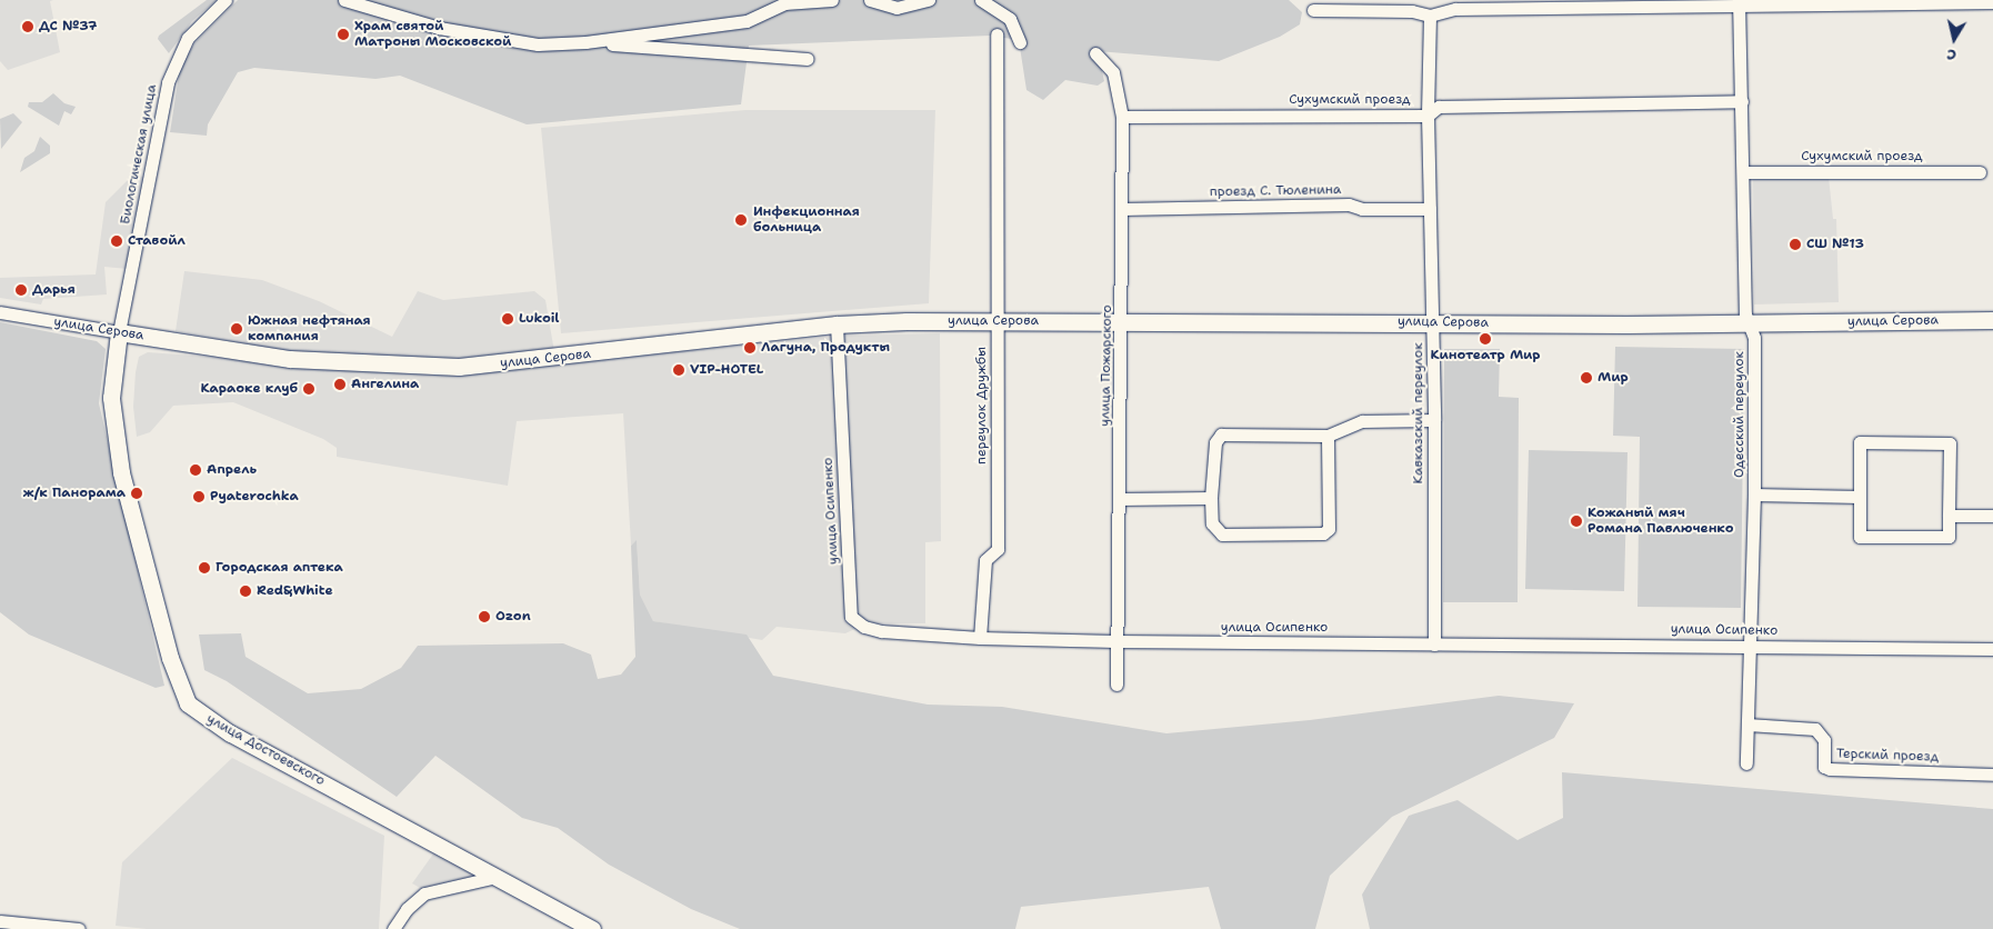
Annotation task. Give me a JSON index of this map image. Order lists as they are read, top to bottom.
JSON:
{
  "streets": {
    "main road": ["улица Серова", "улица Достоевского"],
    "street": [
      "Сухумский проезд",
      "Биологическая улица",
      "проезд С. Тюленина",
      "улица Пожарского",
      "переулок Дружбы",
      "Кавказский переулок",
      "Одесский переулок",
      "улица Осипенко",
      "Терский проезд"
    ]
  },
  "crossings": [
    ["Сухумский проезд", "улица Пожарского"],
    ["Сухумский проезд", "Кавказский переулок"],
    ["Сухумский проезд", "Одесский переулок"],
    ["Биологическая улица", "улица Серова"],
    ["Биологическая улица", "улица Достоевского"],
    ["проезд С. Тюленина", "улица Пожарского"],
    ["проезд С. Тюленина", "Кавказский переулок"],
    ["улица Серова", "улица Пожарского"],
    ["улица Серова", "переулок Дружбы"],
    ["улица Серова", "Кавказский переулок"],
    ["улица Серова", "Одесский переулок"],
    ["улица Серова", "улица Осипенко"],
    ["улица Серова", "улица Достоевского"],
    ["улица Пожарского", "улица Осипенко"],
    ["переулок Дружбы", "улица Осипенко"],
    ["Кавказский переулок", "улица Осипенко"],
    ["Одесский переулок", "улица Осипенко"],
    ["Одесский переулок", "Терский проезд"]
  ],
  "places": [
    "ДС №37",
    "Храм святой Матроны Московской",
    "Инфекционная больница",
    "Ставойл",
    "СШ №13",
    "Дарья",
    "Lukoil",
    "Южная нефтяная компания",
    "Кинотеатр Мир",
    "Лагуна, Продукты",
    "VIP-HOTEL",
    "Мир",
    "Ангелина",
    "Караоке клуб",
    "Апрель",
    "ж/к Панорама",
    "Pyaterochka",
    "Кожаный мяч Романа Павлюченко",
    "Городская аптека",
    "Red&White",
    "Ozon"
  ],
  "north": "bottom"
}
